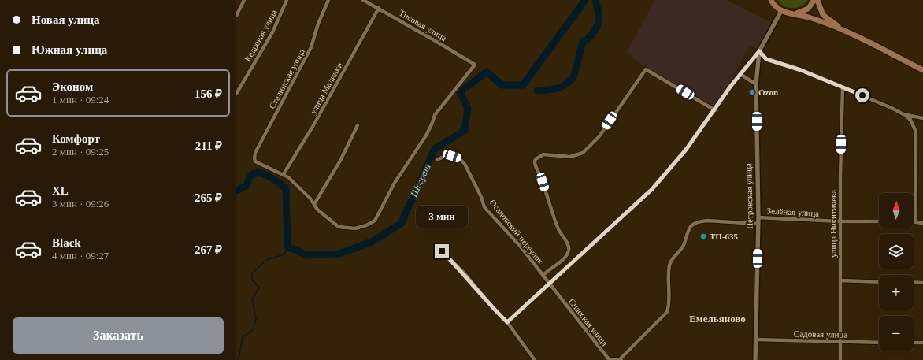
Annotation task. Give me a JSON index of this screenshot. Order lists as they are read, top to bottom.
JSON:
{
  "streets": {
    "street": [
      "Тисовая улица",
      "Кедровая улица",
      "Сталинская улица",
      "улица Малинки",
      "Петровская улица",
      "Зелёная улица",
      "улица Никитичева",
      "Осановский переулок",
      "Спасская улица",
      "Садовая улица"
    ]
  },
  "crossings": [
    ["Тисовая улица", "улица Малинки"],
    ["Сталинская улица", "улица Малинки"],
    ["Петровская улица", "Зелёная улица"],
    ["Петровская улица", "Садовая улица"],
    ["Зелёная улица", "улица Никитичева"],
    ["улица Никитичева", "Садовая улица"],
    ["Осановский переулок", "Спасская улица"]
  ],
  "districts": ["Емельяново"],
  "water": ["Шограш"],
  "places": ["Ozon", "ТП-635"],
  "north": "top",
  "page": {
    "banner": ["Новая улица", "Южная улица"],
    "list": [
      {
        "name": "Эконом",
        "note": "1 мин · 09:24",
        "value": "156 ₽"
      },
      {
        "name": "Комфорт",
        "note": "2 мин · 09:25",
        "value": "211 ₽"
      },
      {
        "name": "XL",
        "note": "3 мин · 09:26",
        "value": "265 ₽"
      },
      {
        "name": "Black",
        "note": "4 мин · 09:27",
        "value": "267 ₽"
      }
    ],
    "map_buttons": ["+", "−"],
    "bubble": "3 мин",
    "buttons": "Заказать"
  }
}
